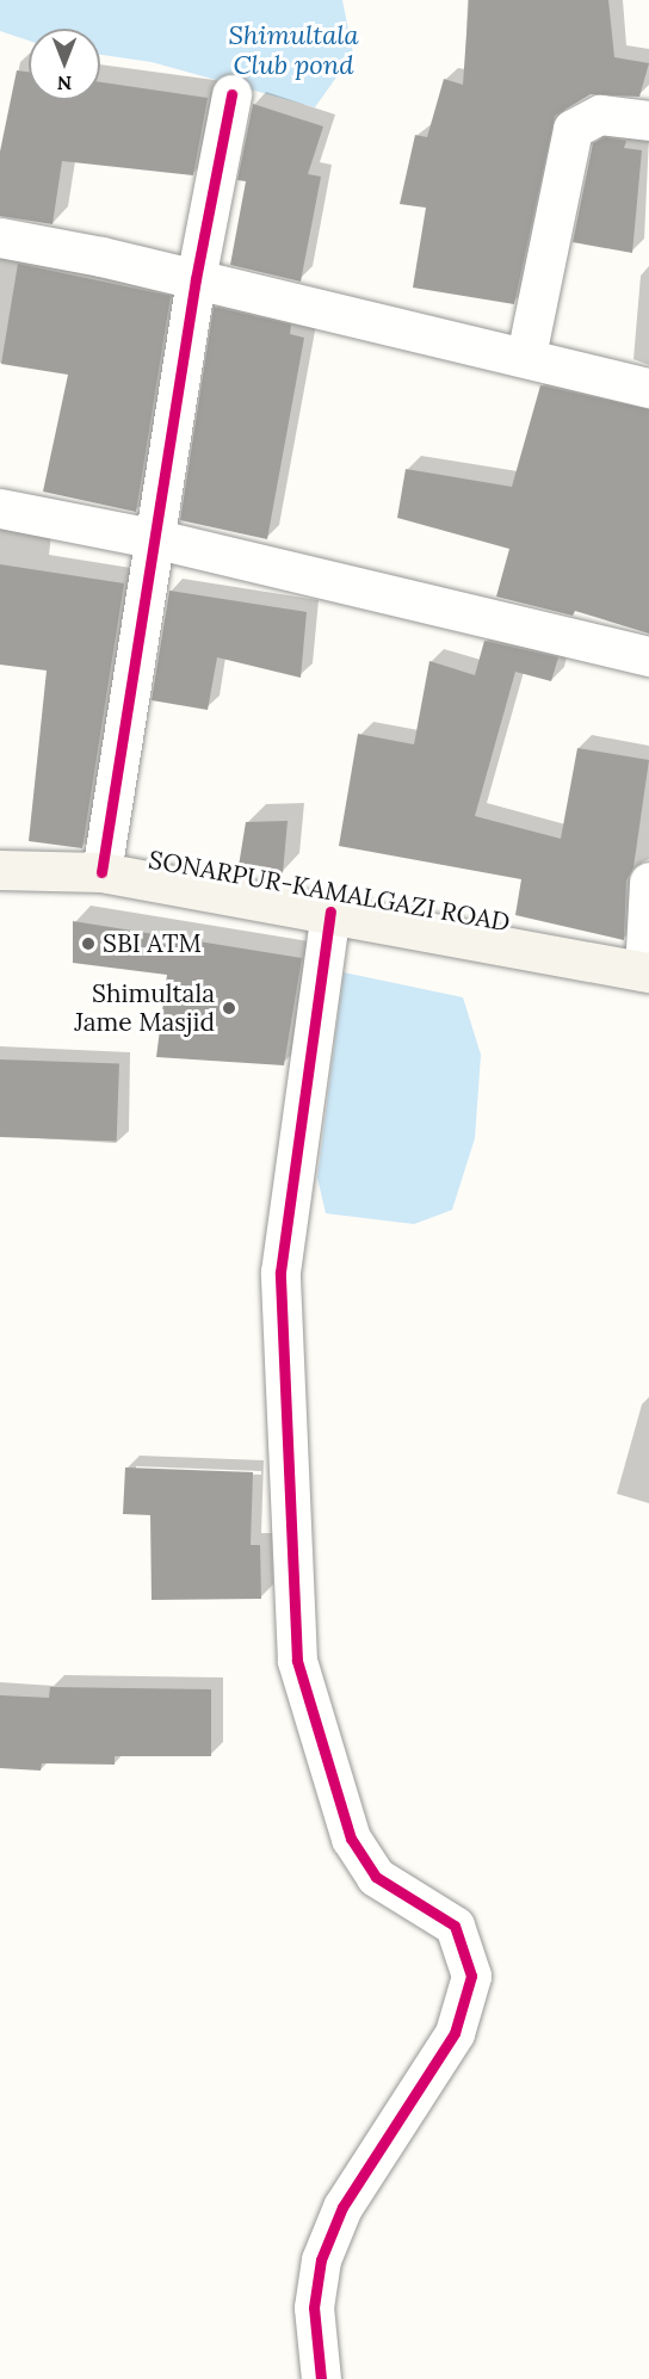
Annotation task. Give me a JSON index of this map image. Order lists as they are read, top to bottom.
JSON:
{
  "streets": {
    "main road": ["SONARPUR-KAMALGAZI ROAD"]
  },
  "water": ["Shimultala Club pond"],
  "places": ["SBI ATM", "Shimultala Jame Masjid"],
  "north": "bottom"
}
